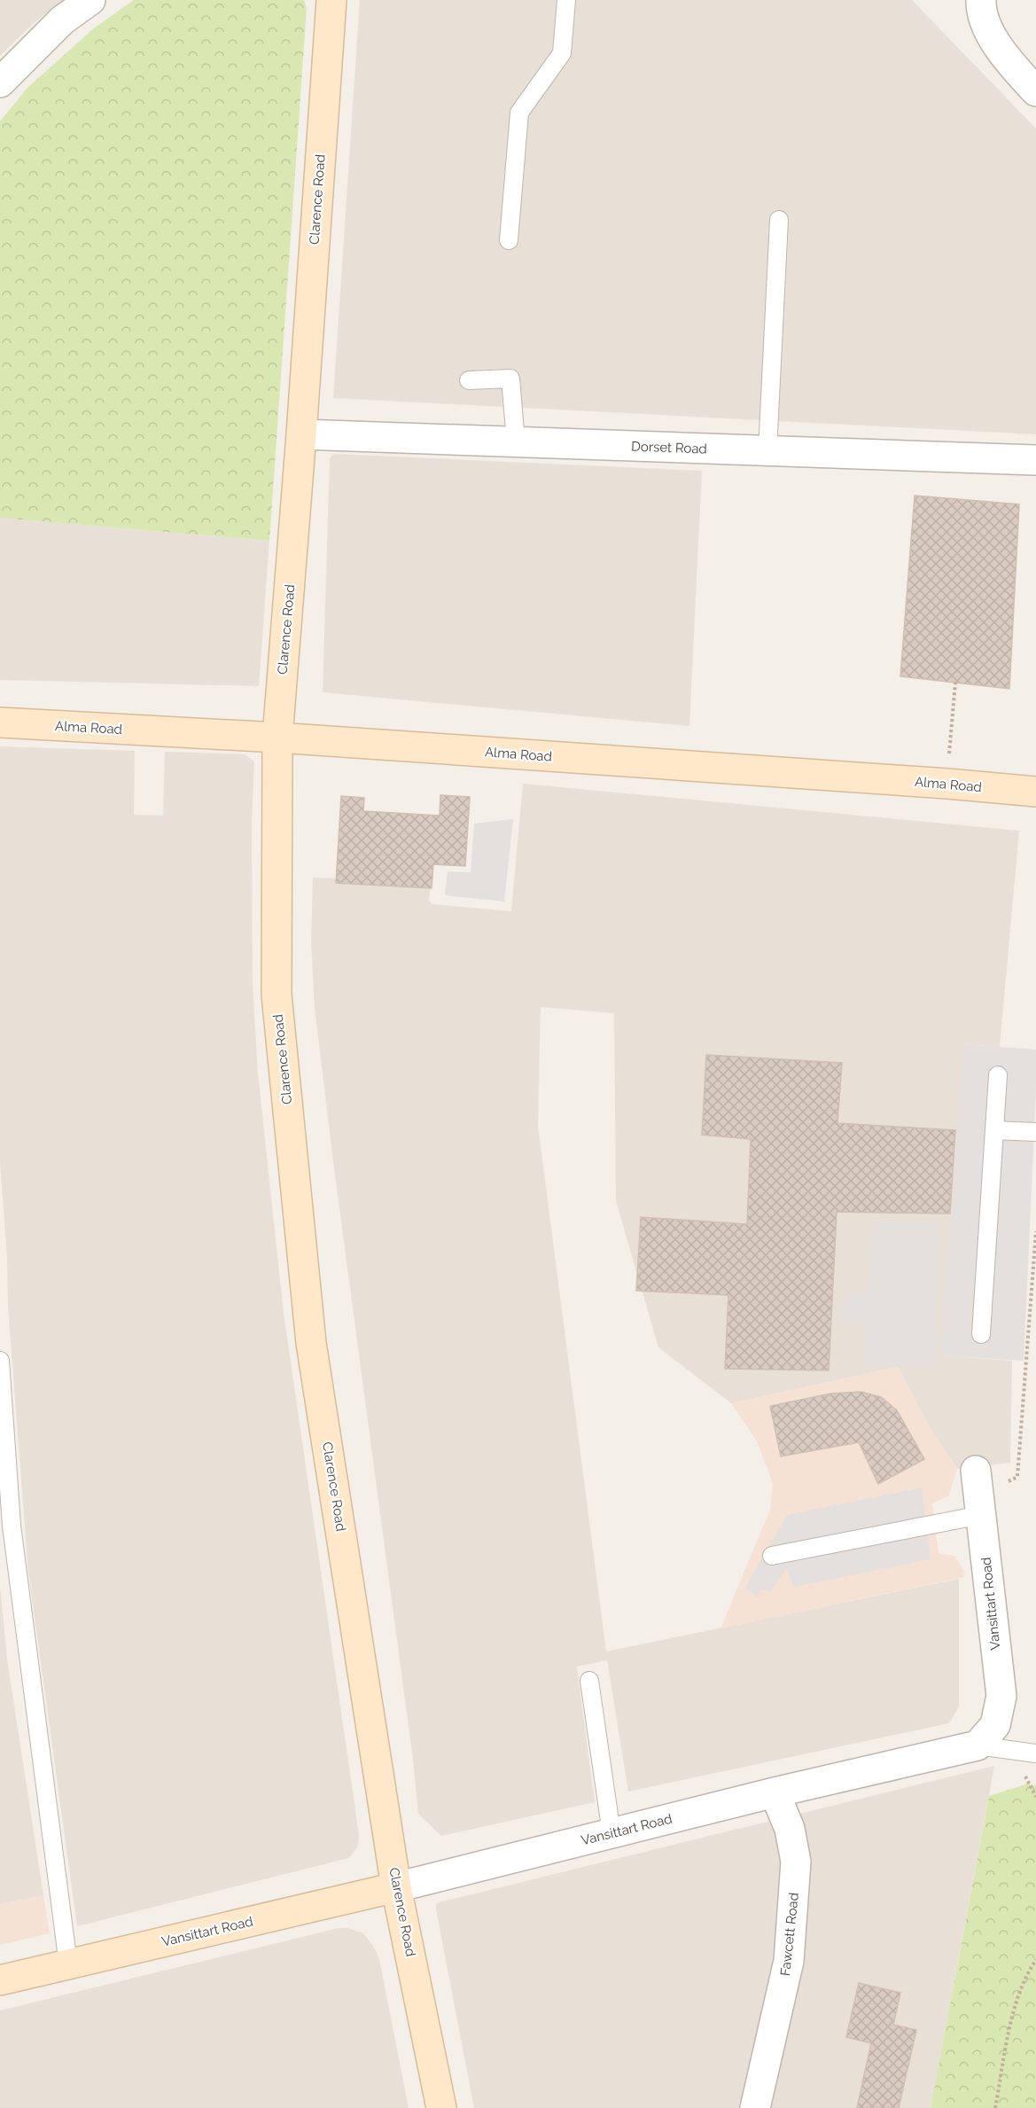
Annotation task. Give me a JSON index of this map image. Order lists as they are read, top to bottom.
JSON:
{
  "streets": {
    "street": [
      "Clarence Road",
      "Dorset Road",
      "Alma Road",
      "Vansittart Road",
      "Fawcett Road"
    ]
  },
  "crossings": [
    ["Clarence Road", "Dorset Road"],
    ["Clarence Road", "Alma Road"],
    ["Clarence Road", "Vansittart Road"],
    ["Vansittart Road", "Fawcett Road"]
  ]
}
